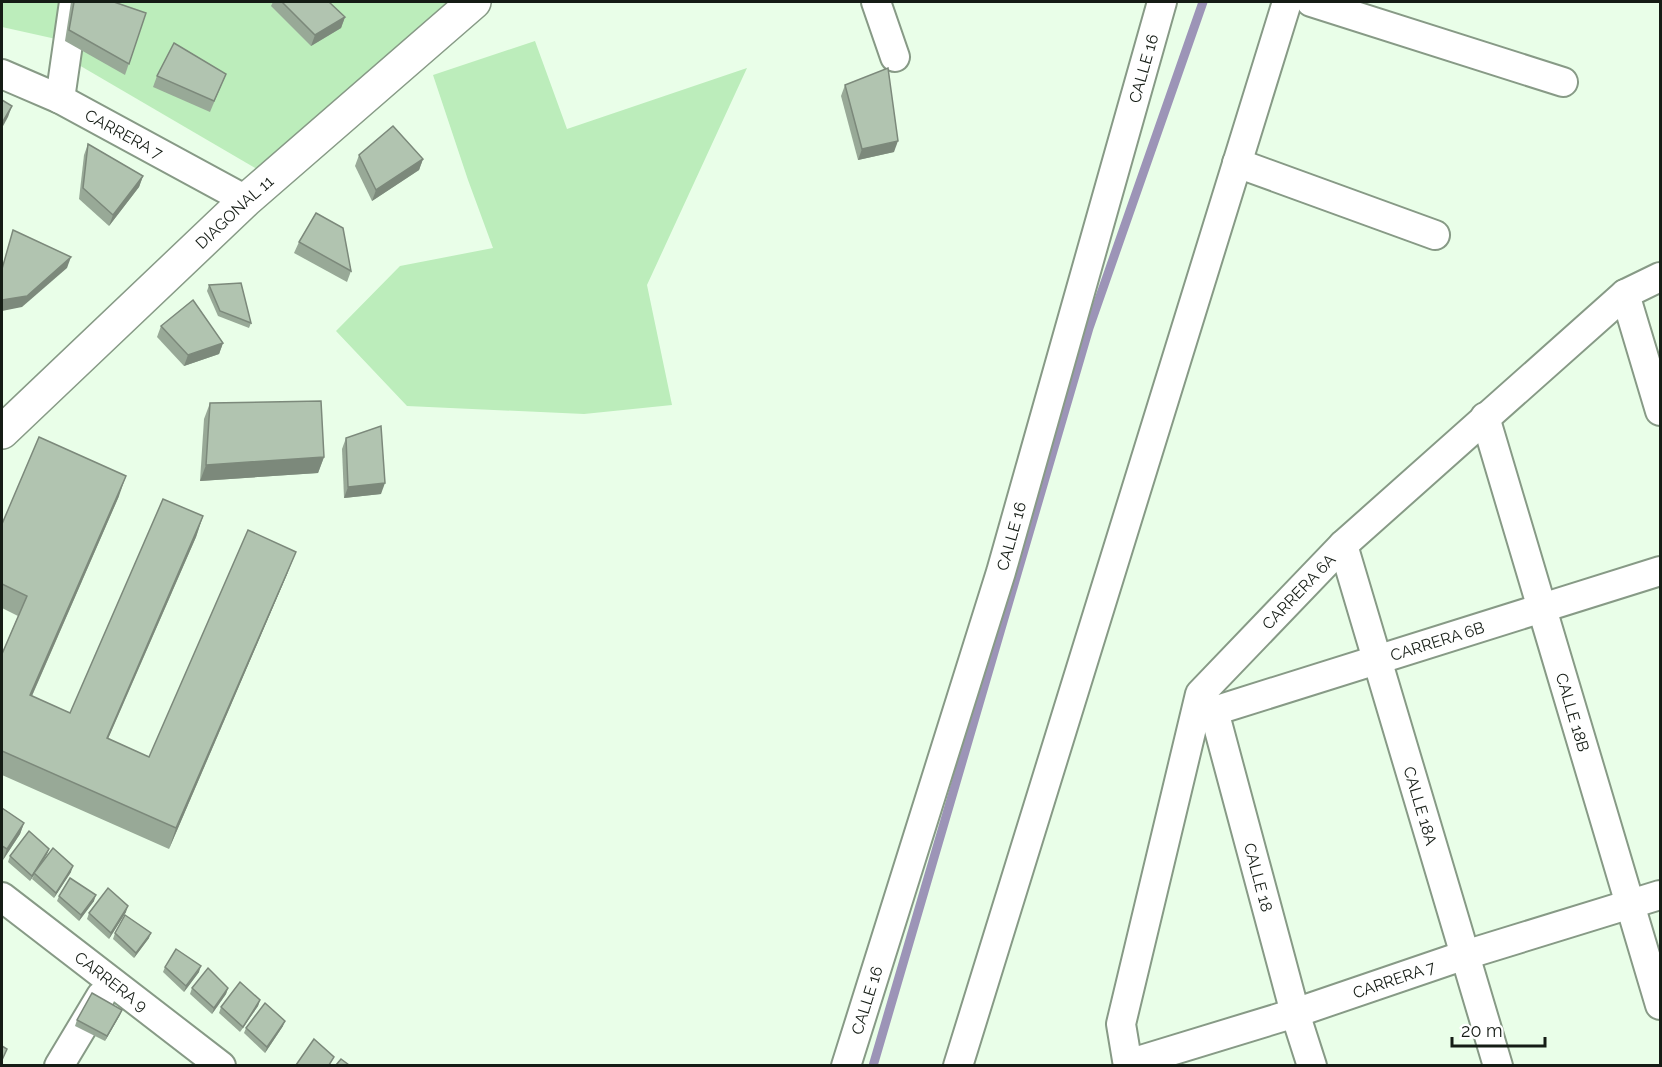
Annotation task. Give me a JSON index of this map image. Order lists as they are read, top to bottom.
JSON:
{
  "streets": {
    "street": [
      "CALLE 16",
      "CARRERA 7",
      "DIAGONAL 11",
      "CARRERA 6A",
      "CARRERA 6B",
      "CALLE 18B",
      "CALLE 18A",
      "CALLE 18",
      "CARRERA 9"
    ]
  },
  "crossings": [
    ["CARRERA 7", "DIAGONAL 11"],
    ["CARRERA 7", "CALLE 18B"],
    ["CARRERA 7", "CALLE 18A"],
    ["CARRERA 7", "CALLE 18"],
    ["CARRERA 6A", "CARRERA 6B"],
    ["CARRERA 6A", "CALLE 18B"],
    ["CARRERA 6A", "CALLE 18A"],
    ["CARRERA 6A", "CALLE 18"],
    ["CARRERA 6B", "CALLE 18B"],
    ["CARRERA 6B", "CALLE 18A"],
    ["CARRERA 6B", "CALLE 18"]
  ],
  "scale_bar": "20 m"
}
